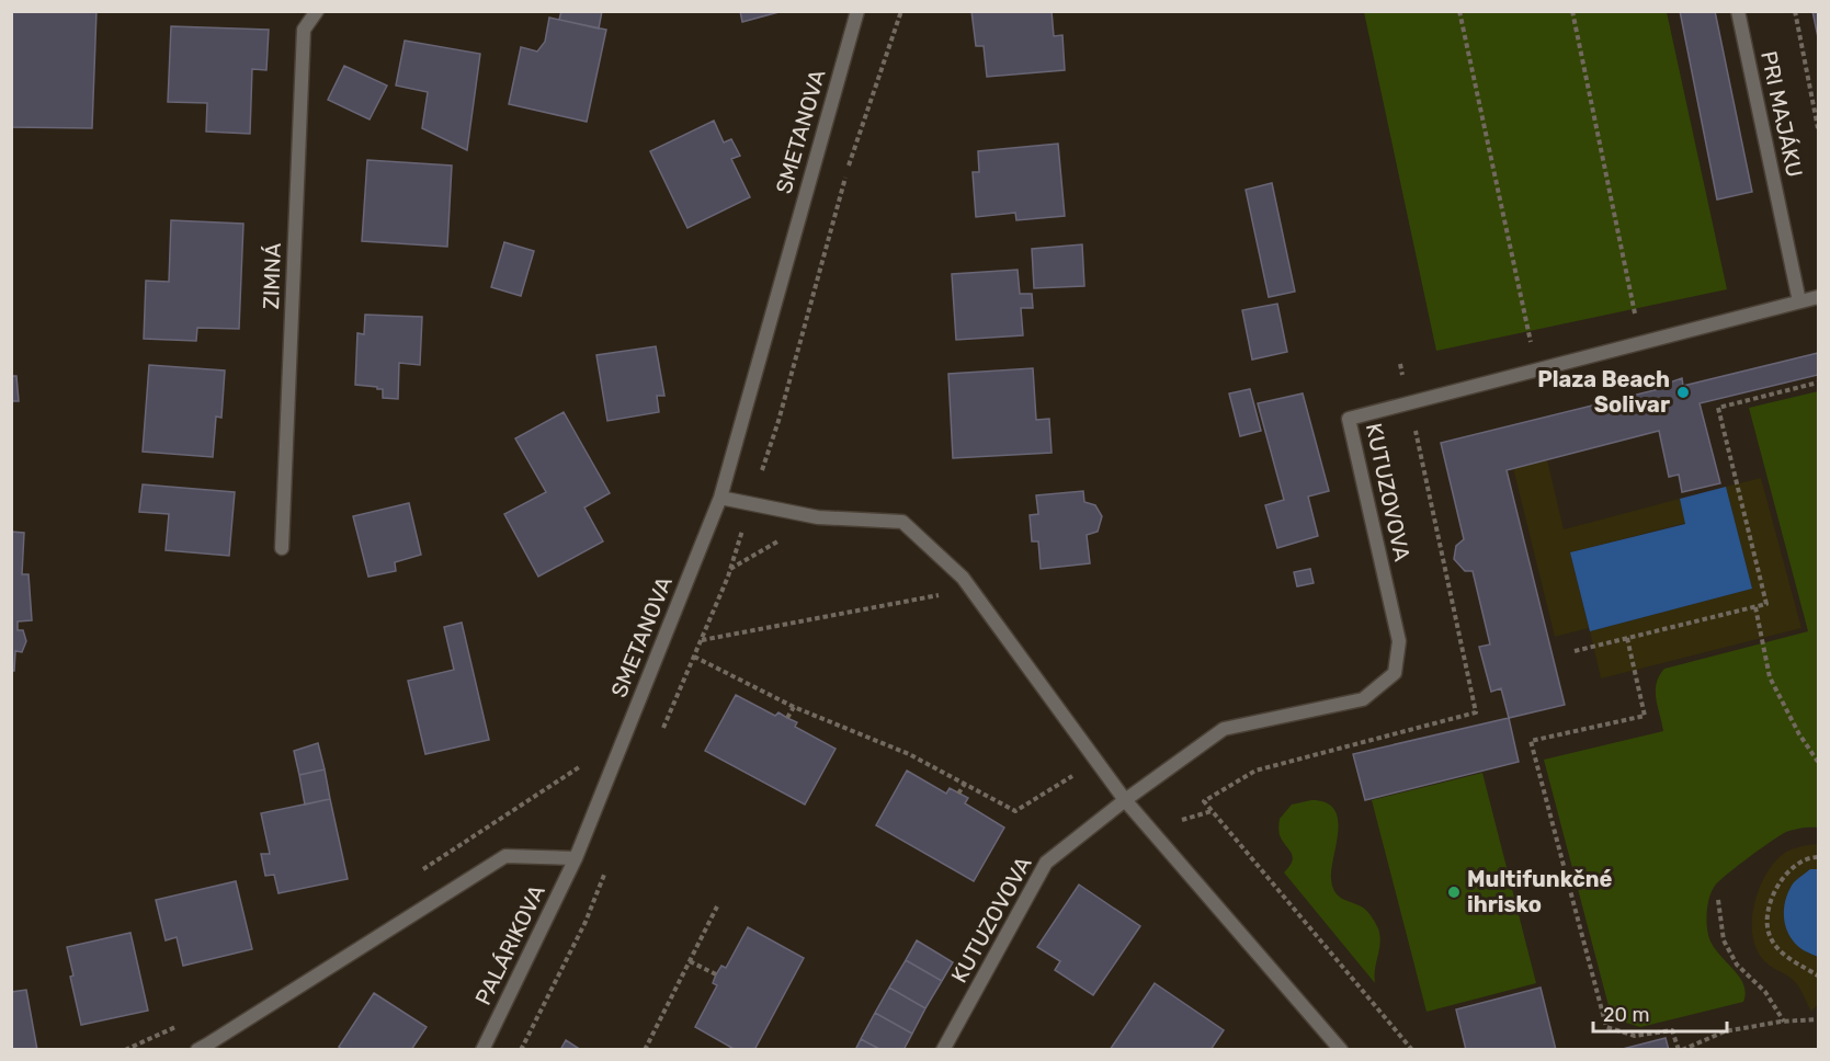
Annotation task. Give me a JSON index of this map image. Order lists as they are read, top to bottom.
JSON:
{
  "streets": {
    "street": [
      "PRI MAJÁKU",
      "SMETANOVA",
      "ZIMNÁ",
      "KUTUZOVOVA",
      "PALÁRIKOVA"
    ]
  },
  "crossings": [
    ["PRI MAJÁKU", "KUTUZOVOVA"],
    ["SMETANOVA", "PALÁRIKOVA"]
  ],
  "places": ["Plaza Beach Solivar", "Multifunkčné ihrisko"],
  "scale_bar": "20 m"
}
